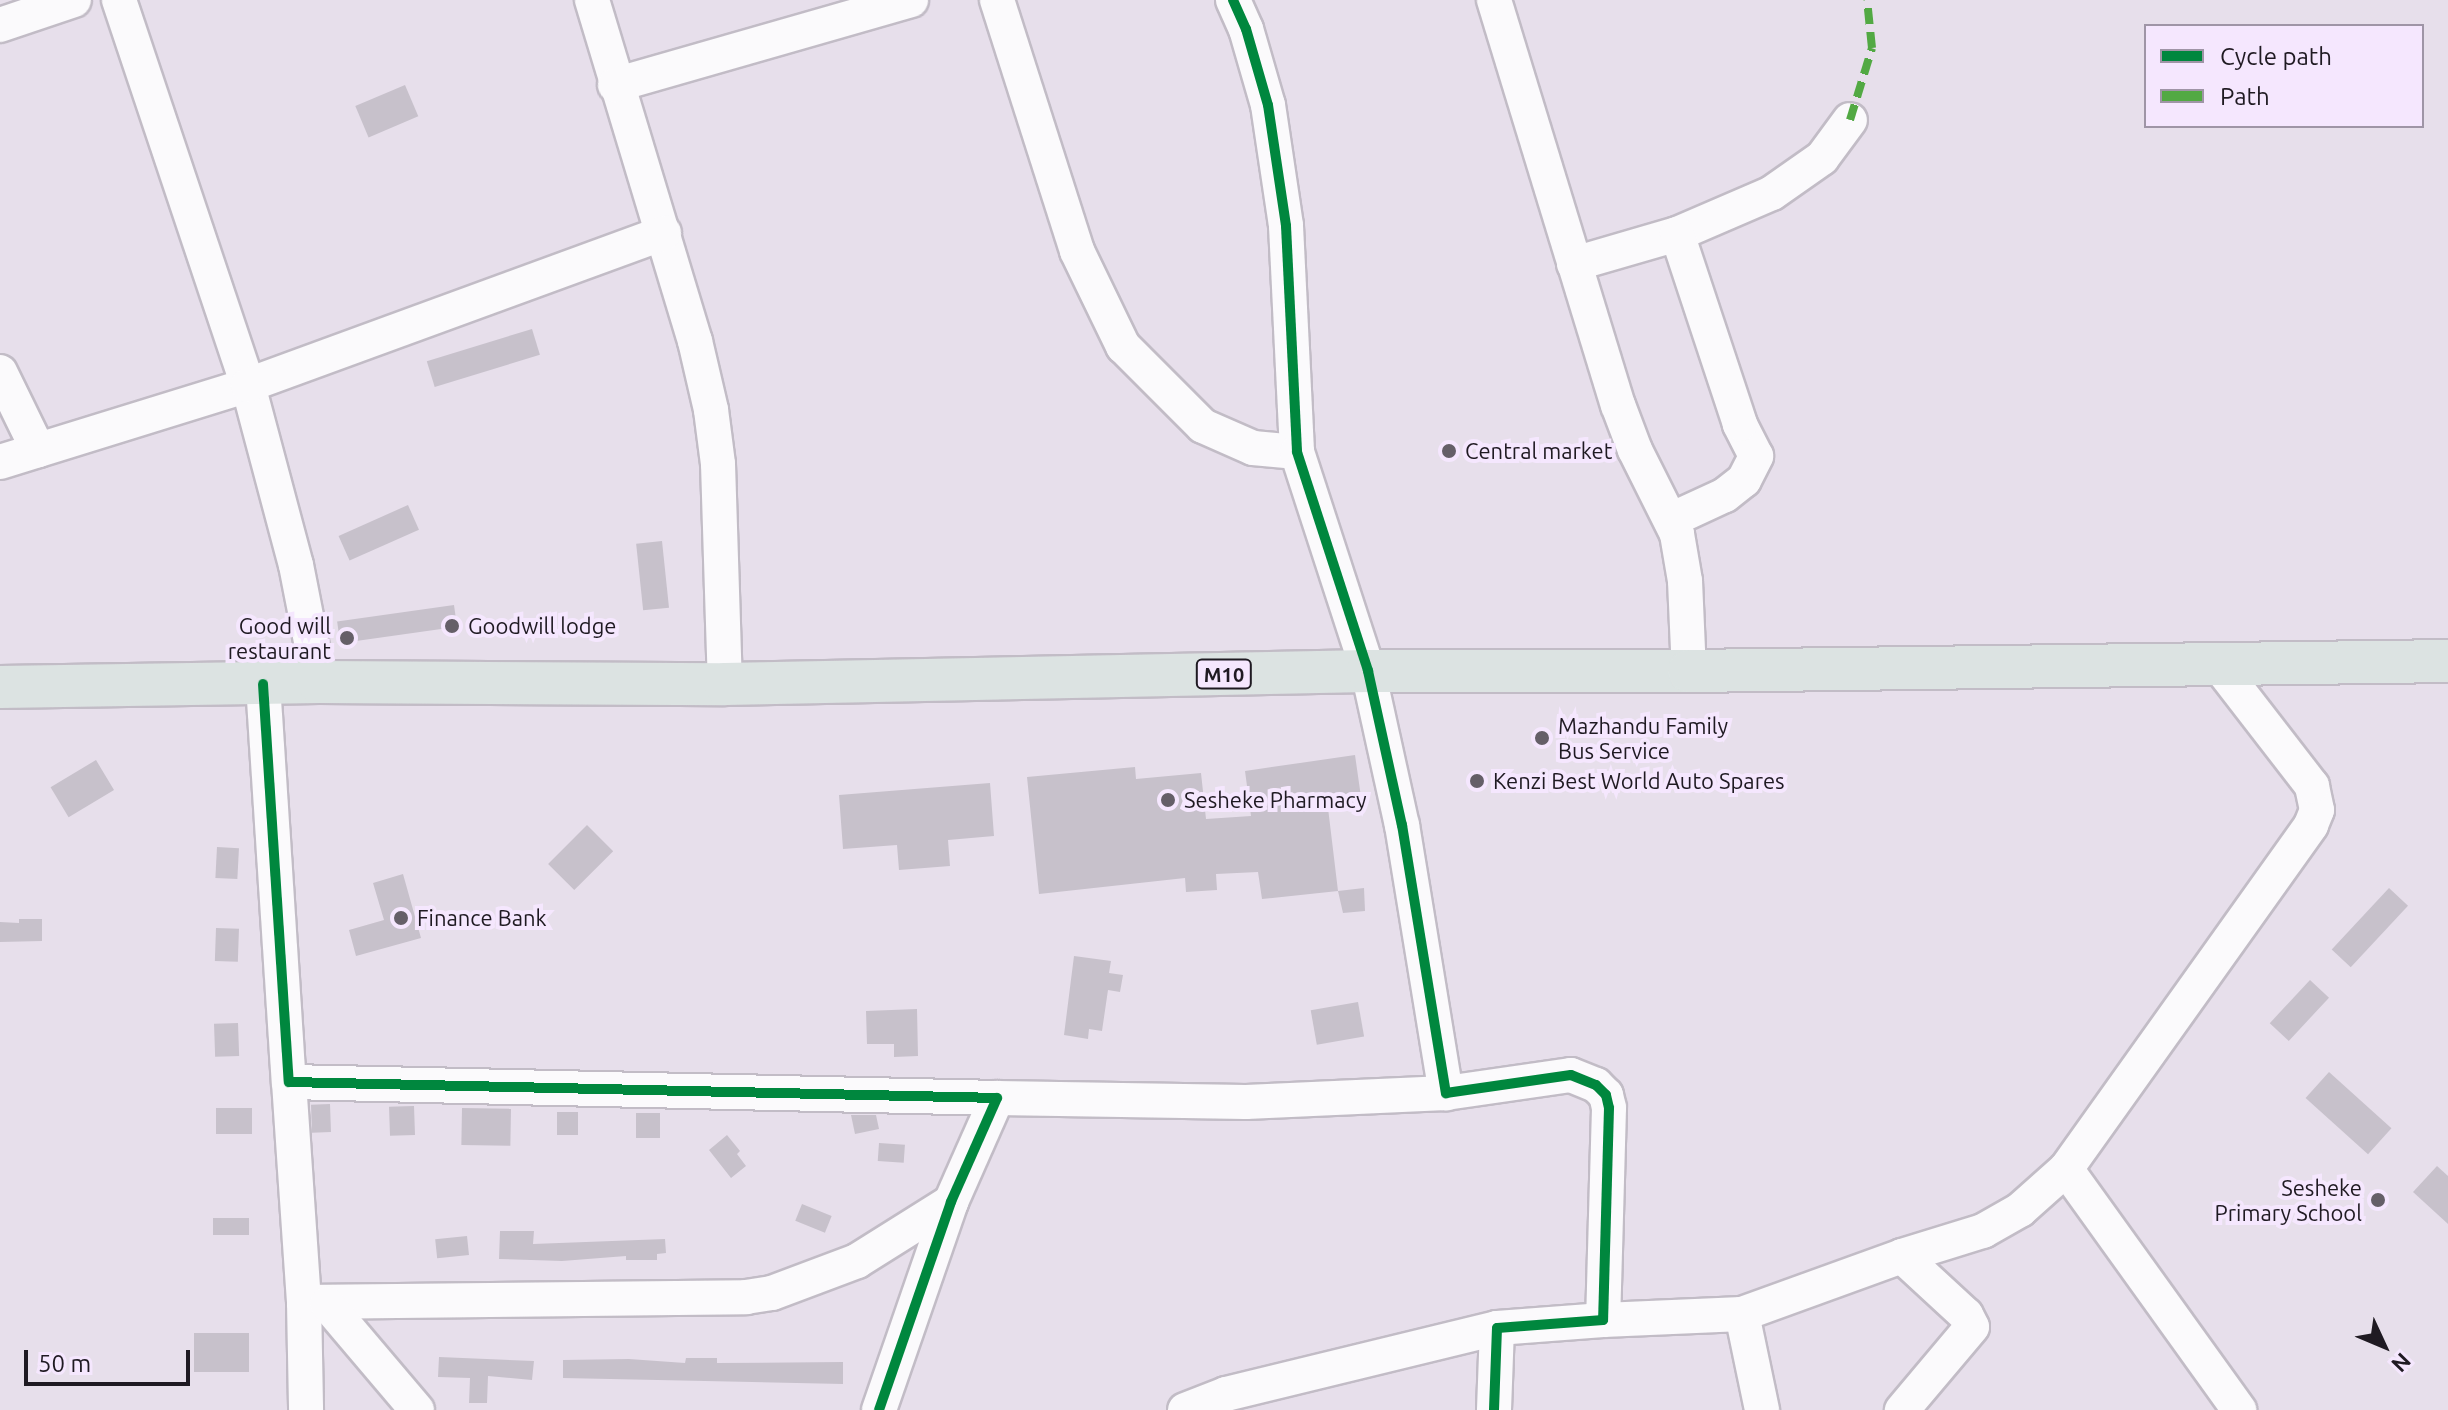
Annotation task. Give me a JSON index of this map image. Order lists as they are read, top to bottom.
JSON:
{
  "streets": {
    "main road": ["M10"]
  },
  "places": [
    "Central market",
    "Goodwill lodge",
    "Good will restaurant",
    "Mazhandu Family Bus Service",
    "Kenzi Best World Auto Spares",
    "Sesheke Pharmacy",
    "Finance Bank",
    "Sesheke Primary School"
  ],
  "legend": ["Cycle path", "Path"],
  "scale_bar": "50 m",
  "north": "bottom right"
}
